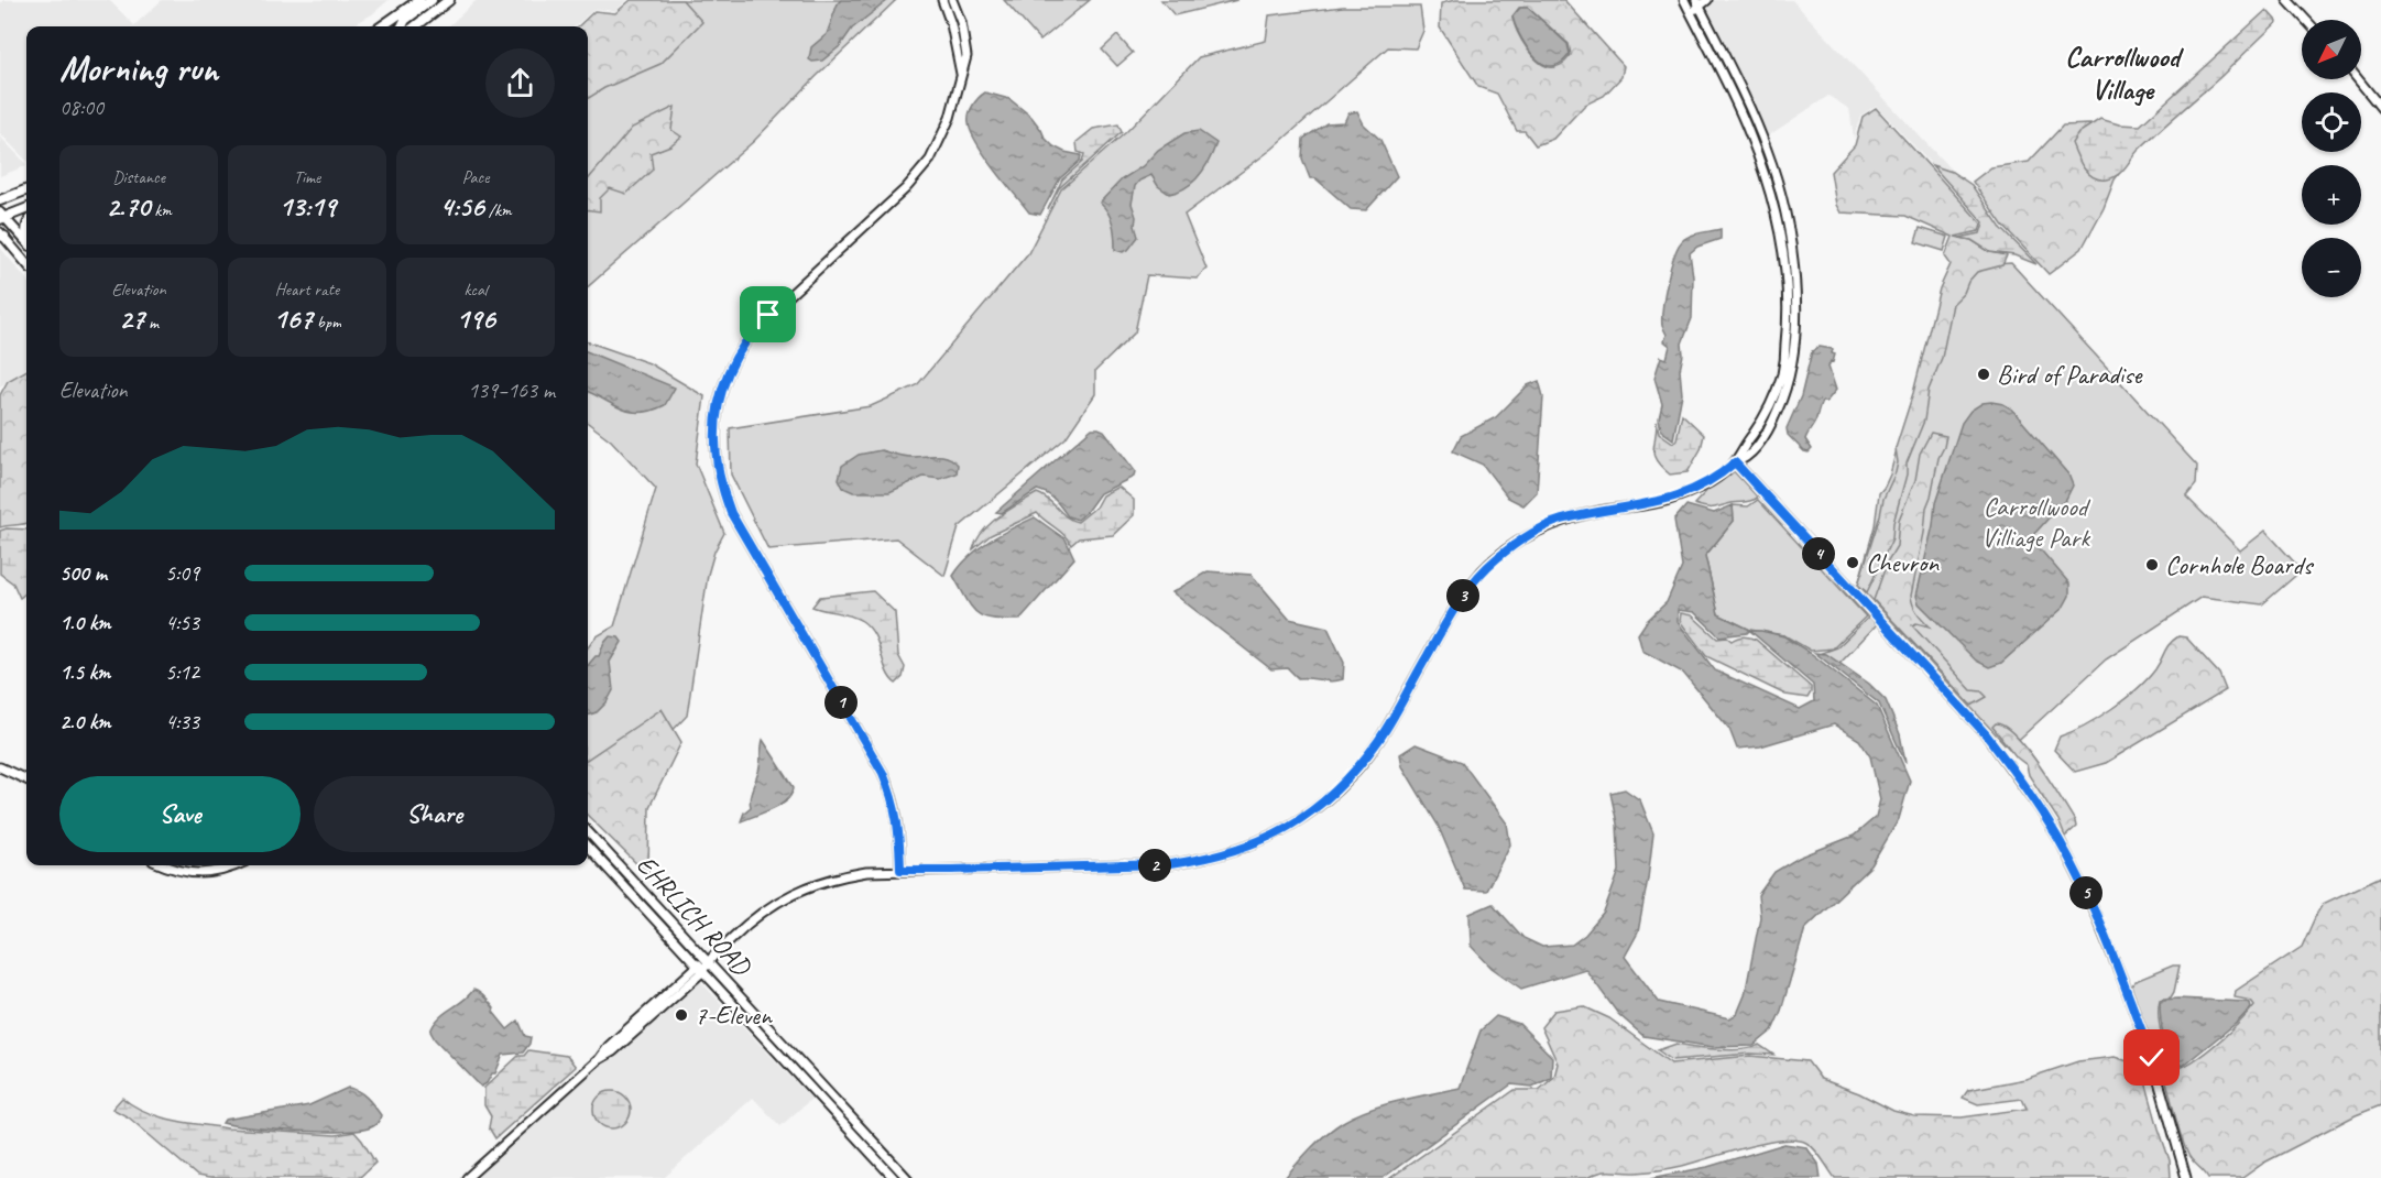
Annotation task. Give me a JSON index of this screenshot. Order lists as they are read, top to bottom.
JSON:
{
  "streets": {
    "street": ["EHRLICH ROAD"]
  },
  "districts": ["Carrollwood Village"],
  "parks": ["Carrollwood Villiage Park"],
  "places": [
    "Bird of Paradise",
    "Chevron",
    "Cornhole Boards",
    "7-Eleven"
  ],
  "north": "bottom left",
  "page": {
    "map_buttons": ["+", "−"],
    "heading": ["Morning run", "08:00"],
    "stats": [
      ["Distance", "2.70 km"],
      ["Time", "13:19"],
      ["Pace", "4:56 /km"],
      ["Elevation", "27 m"],
      ["Heart rate", "167 bpm"],
      ["kcal", "196"]
    ],
    "chart": ["Elevation", "139–163 m"],
    "pins": [
      "4",
      "3",
      "1",
      "2",
      "5"
    ],
    "list": [
      {
        "name": "500 m",
        "note": "5:09"
      },
      {
        "name": "1.0 km",
        "note": "4:53"
      },
      {
        "name": "1.5 km",
        "note": "5:12"
      },
      {
        "name": "2.0 km",
        "note": "4:33"
      }
    ],
    "buttons": ["Save", "Share"]
  }
}
